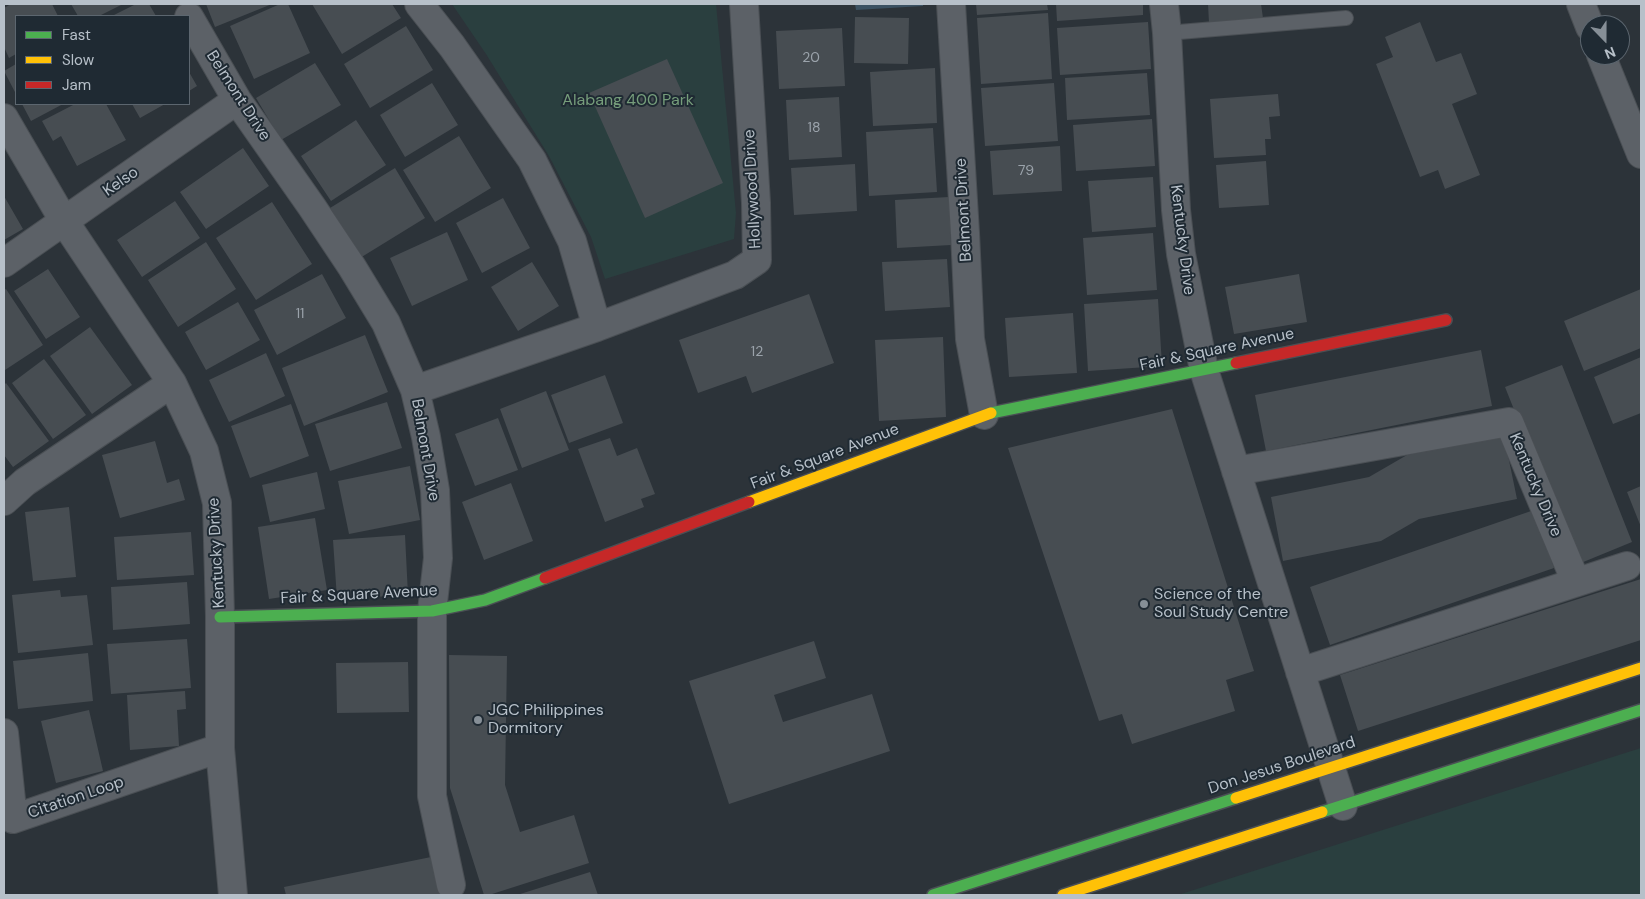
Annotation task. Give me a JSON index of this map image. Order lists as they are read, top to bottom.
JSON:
{
  "streets": {
    "street": [
      "Belmont Drive",
      "Kelso",
      "Hollywood Drive",
      "Kentucky Drive",
      "Fair & Square Avenue",
      "Don Jesus Boulevard",
      "Citation Loop"
    ]
  },
  "crossings": [
    ["Belmont Drive", "Kelso"],
    ["Belmont Drive", "Hollywood Drive"],
    ["Belmont Drive", "Fair & Square Avenue"],
    ["Kelso", "Kentucky Drive"],
    ["Kentucky Drive", "Fair & Square Avenue"],
    ["Kentucky Drive", "Don Jesus Boulevard"],
    ["Kentucky Drive", "Citation Loop"]
  ],
  "parks": ["Alabang 400 Park"],
  "places": ["Science of the Soul Study Centre", "JGC Philippines Dormitory"],
  "house_numbers": [
    "20",
    "18",
    "79",
    "11",
    "12"
  ],
  "legend": ["Fast", "Slow", "Jam"],
  "north": "bottom"
}
